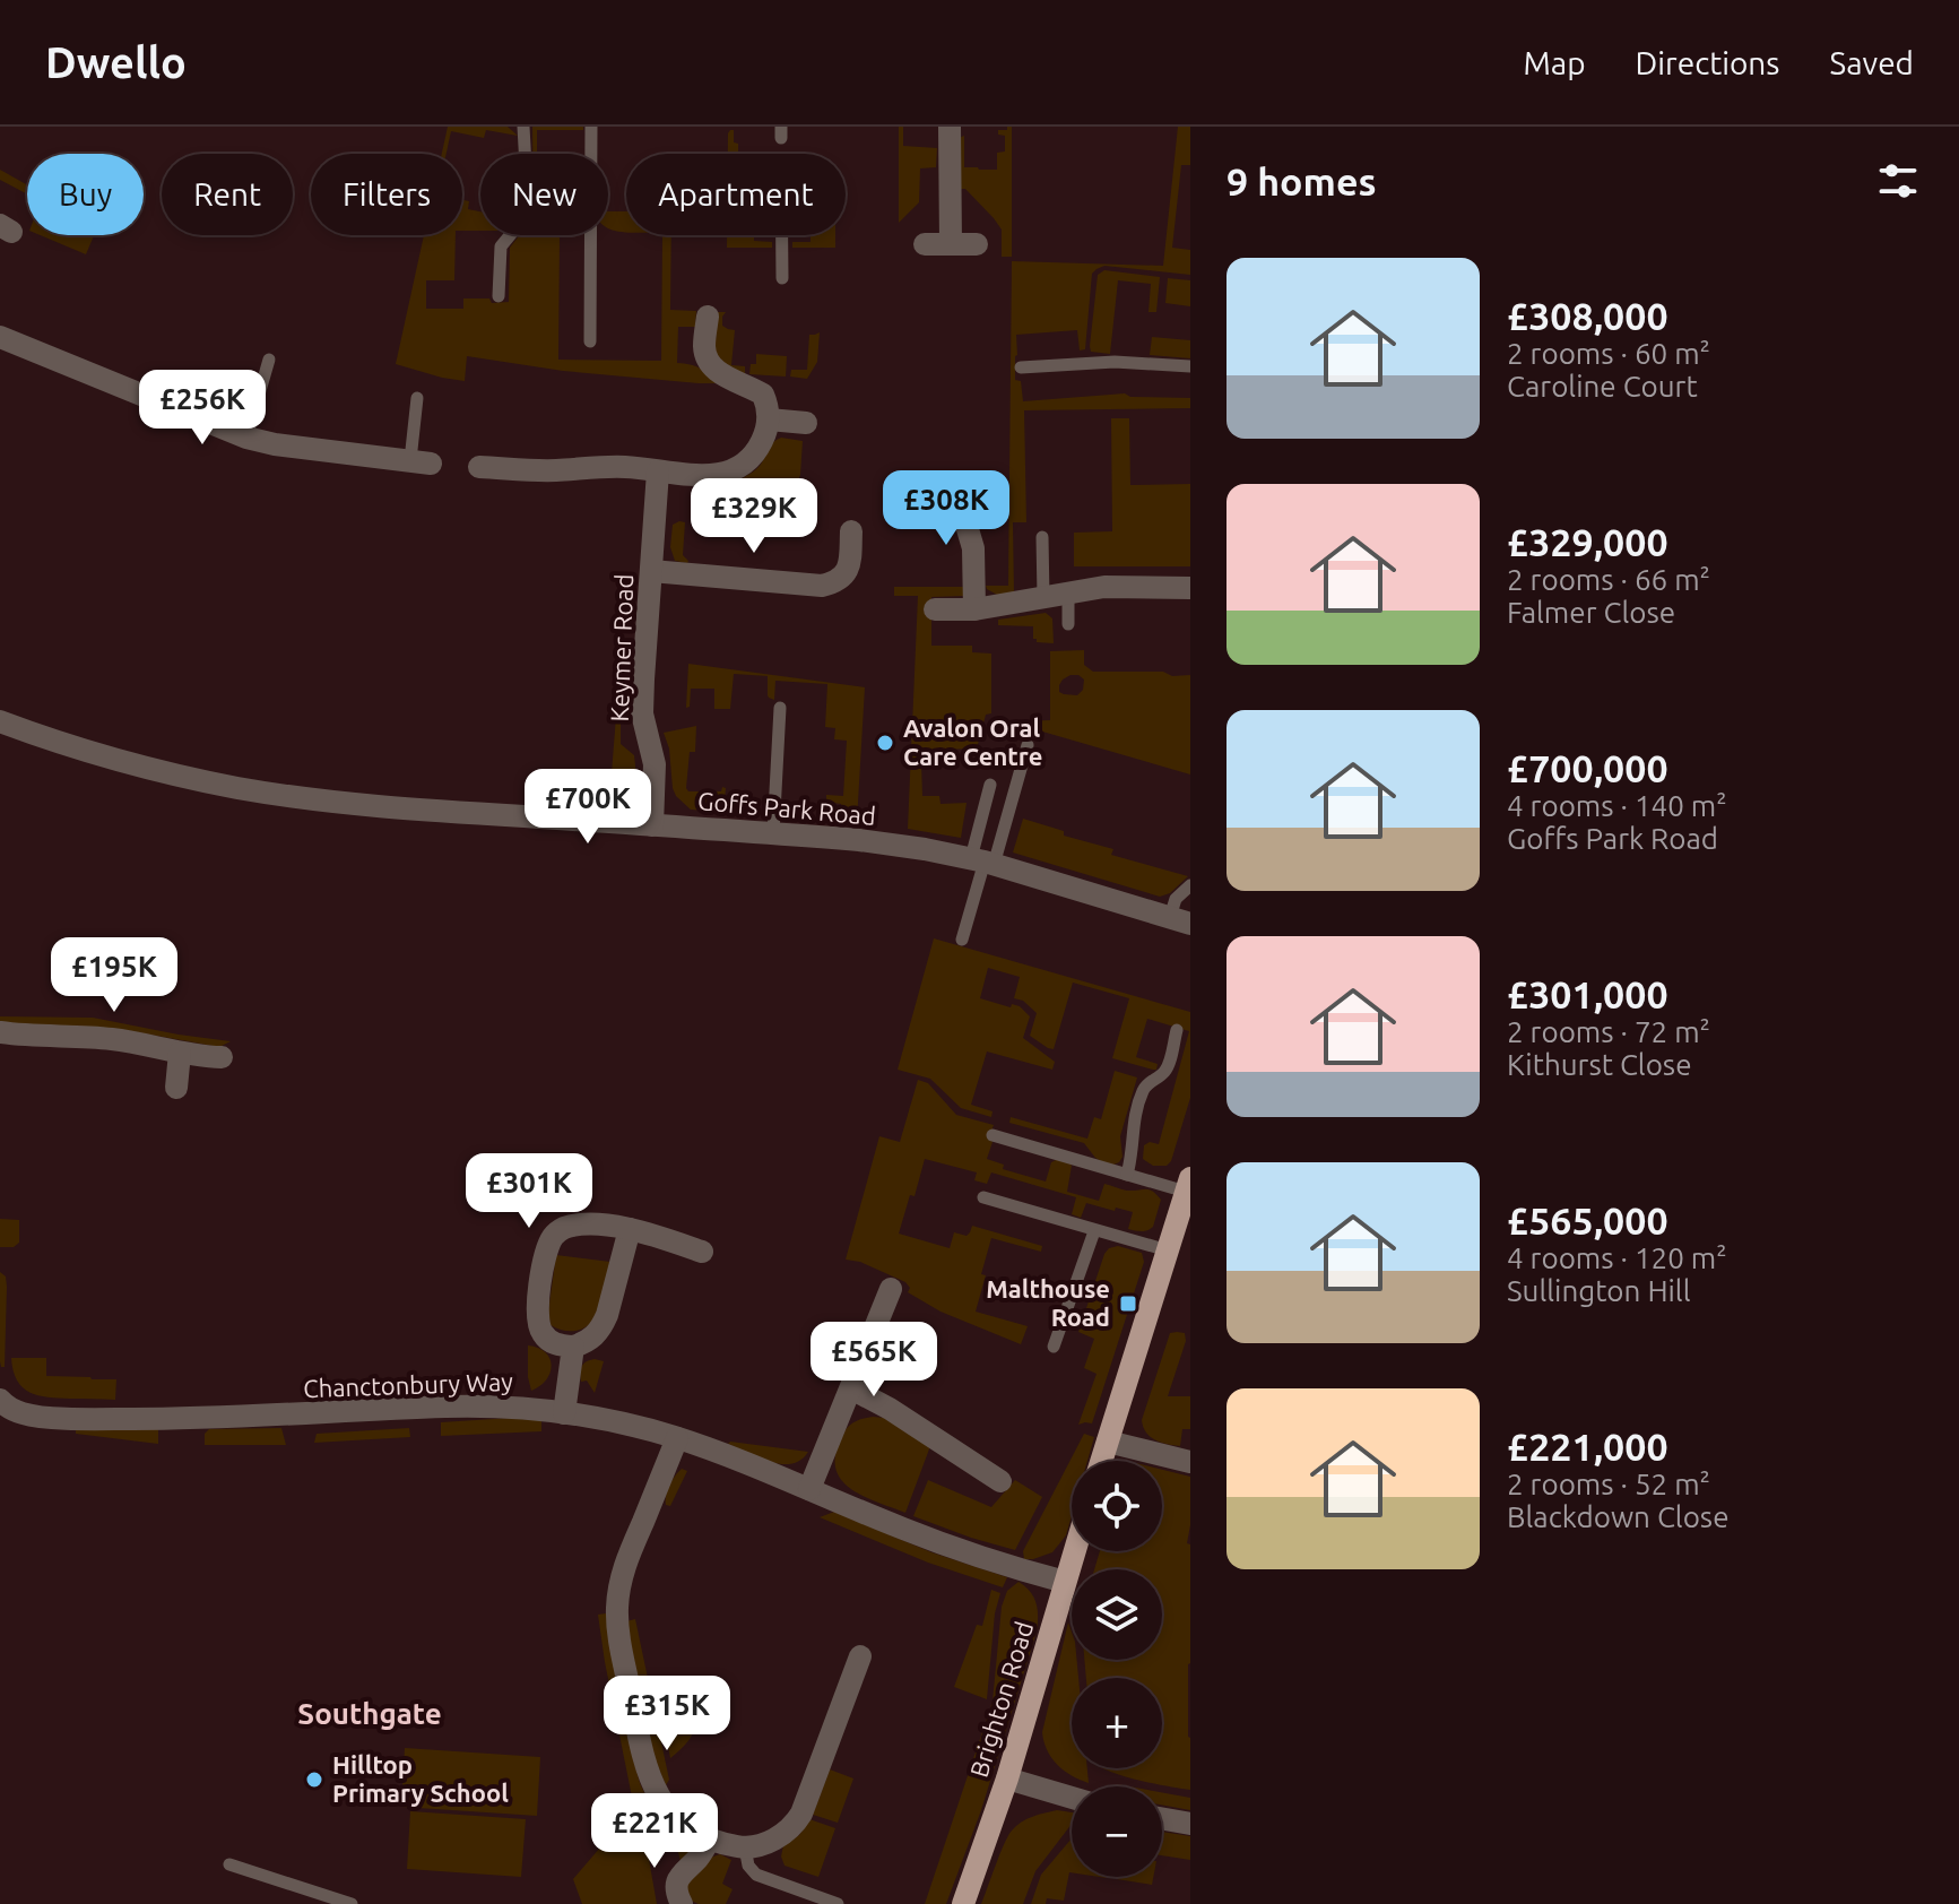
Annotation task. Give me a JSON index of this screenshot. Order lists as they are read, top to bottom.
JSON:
{
  "streets": {
    "main road": ["Brighton Road"],
    "street": ["Keymer Road", "Goffs Park Road", "Chanctonbury Way"]
  },
  "crossings": [
    ["Keymer Road", "Goffs Park Road"],
    ["Chanctonbury Way", "Brighton Road"]
  ],
  "districts": ["Southgate"],
  "places": {
    "other": ["Avalon Oral Care Centre", "Hilltop Primary School"],
    "transit": ["Malthouse Road"]
  },
  "page": {
    "header": "Dwello",
    "nav": ["Map", "Directions", "Saved"],
    "heading": "9 homes",
    "chip": [
      "Buy",
      "Rent",
      "Filters",
      "New",
      "Apartment"
    ],
    "list": [
      {
        "name": "£308,000",
        "note": "2 rooms · 60 m² · Caroline Court"
      },
      {
        "name": "£329,000",
        "note": "2 rooms · 66 m² · Falmer Close"
      },
      {
        "name": "£700,000",
        "note": "4 rooms · 140 m² · Goffs Park Road"
      },
      {
        "name": "£301,000",
        "note": "2 rooms · 72 m² · Kithurst Close"
      },
      {
        "name": "£565,000",
        "note": "4 rooms · 120 m² · Sullington Hill"
      },
      {
        "name": "£221,000",
        "note": "2 rooms · 52 m² · Blackdown Close"
      }
    ],
    "price": [
      "£256K",
      "£308K",
      "£329K",
      "£700K",
      "£195K",
      "£301K",
      "£565K",
      "£315K",
      "£221K"
    ],
    "map_buttons": ["+", "−"]
  }
}
